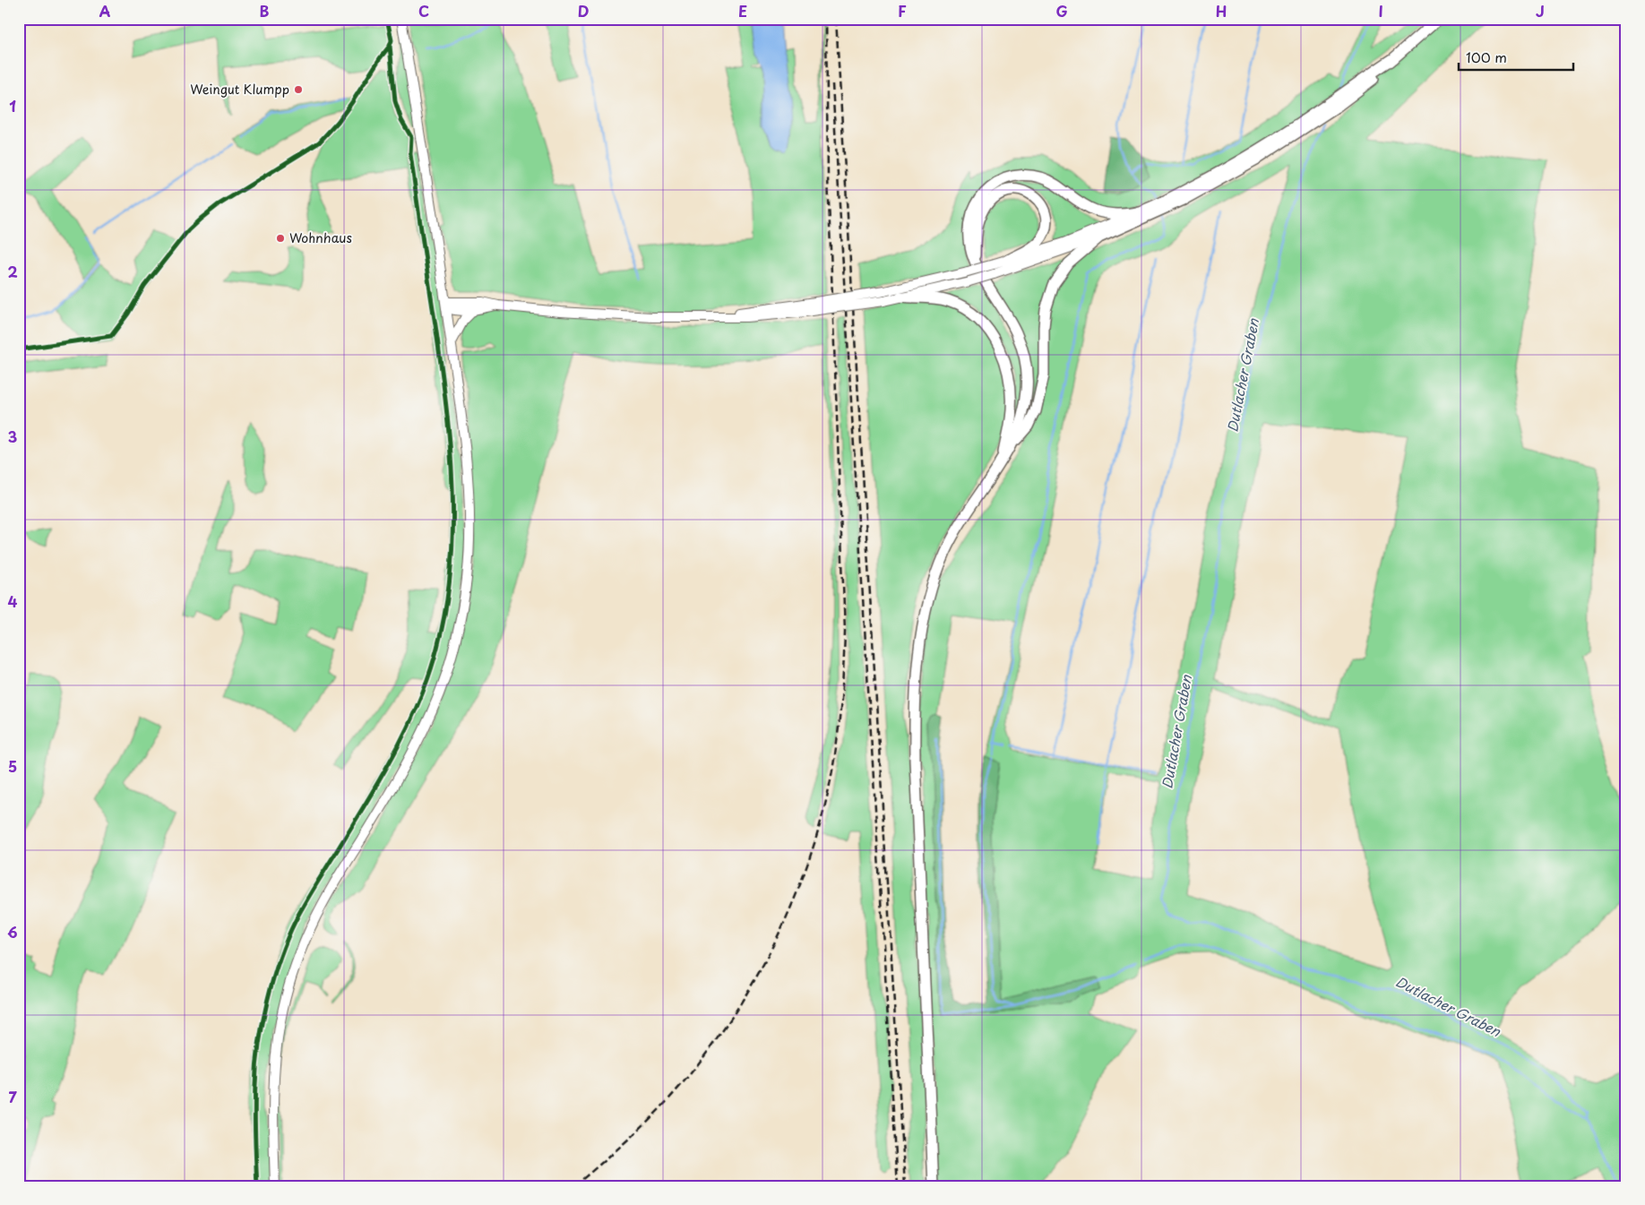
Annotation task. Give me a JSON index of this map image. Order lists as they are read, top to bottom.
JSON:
{
  "water": ["Dutlacher Graben"],
  "places": ["Weingut Klumpp", "Wohnhaus"],
  "scale_bar": "100 m",
  "grid": {
    "columns": [
      "A",
      "B",
      "C",
      "D",
      "E",
      "F",
      "G",
      "H",
      "I",
      "J"
    ],
    "rows": [
      "1",
      "2",
      "3",
      "4",
      "5",
      "6",
      "7"
    ]
  }
}
